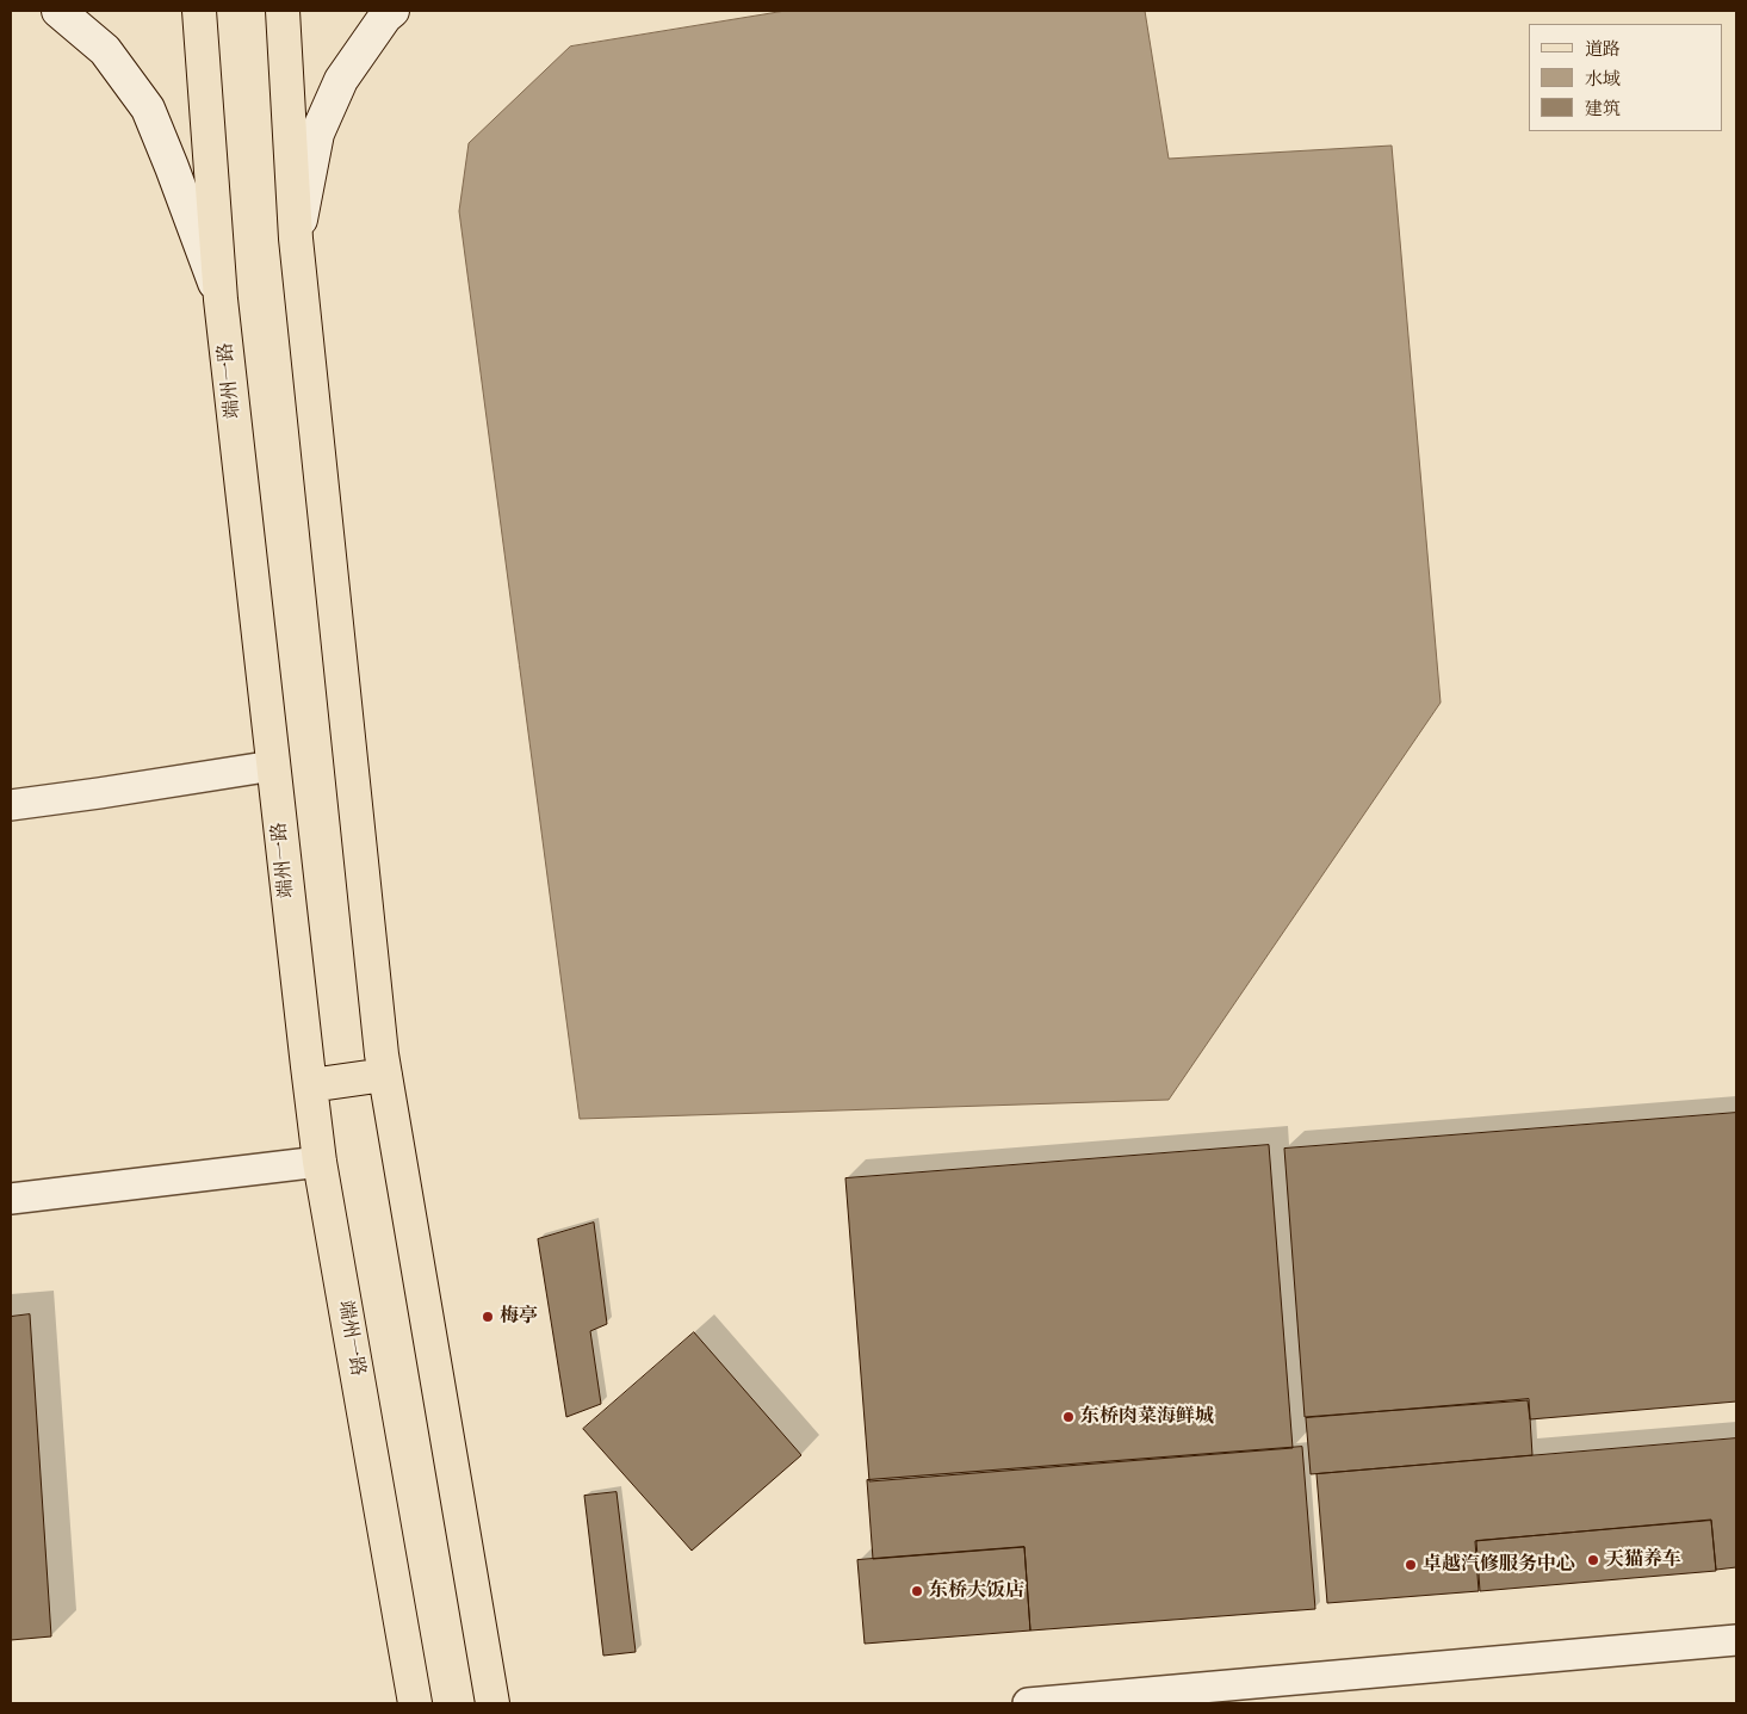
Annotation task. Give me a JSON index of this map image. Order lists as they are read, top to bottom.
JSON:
{
  "streets": {
    "main road": ["端州一路"]
  },
  "places": [
    "梅亭",
    "东桥肉菜海鲜城",
    "天猫养车",
    "卓越汽修服务中心",
    "东桥大饭店"
  ],
  "legend": ["道路", "水域", "建筑"]
}
